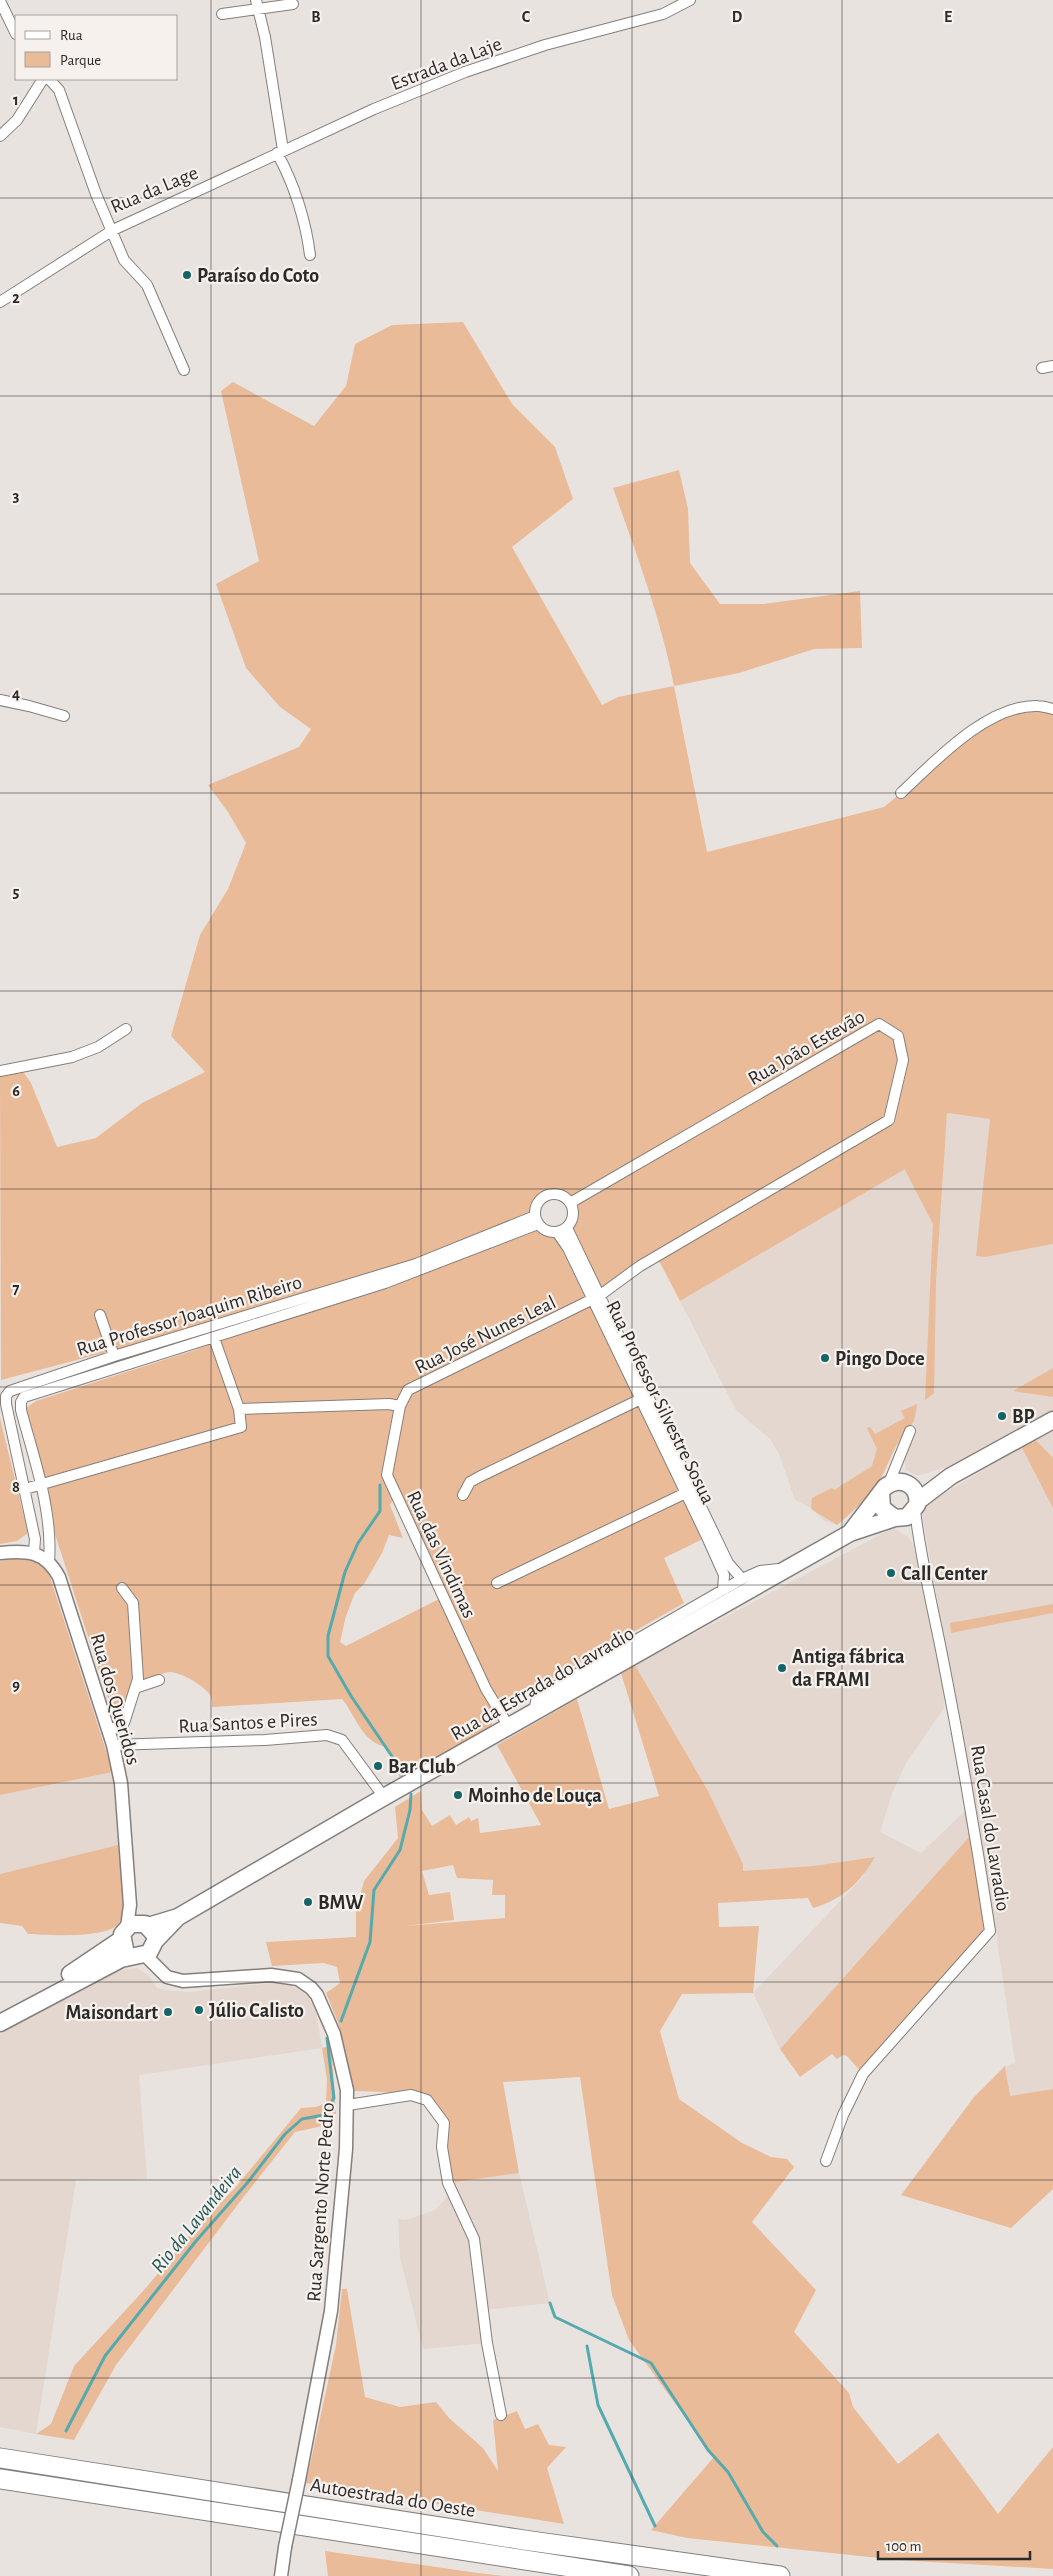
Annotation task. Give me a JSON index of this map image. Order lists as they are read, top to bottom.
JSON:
{
  "streets": {
    "highway": ["Autoestrada do Oeste"],
    "main road": ["Rua da Estrada do Lavradio"],
    "street": [
      "Estrada da Laje",
      "Rua da Lage",
      "Rua João Estevão",
      "Rua Professor Joaquim Ribeiro",
      "Rua José Nunes Leal",
      "Rua Professor Silvestre Sosua",
      "Rua das Vindimas",
      "Rua dos Queridos",
      "Rua Santos e Pires",
      "Rua Casal do Lavradio",
      "Rua Sargento Norte Pedro"
    ]
  },
  "crossings": [
    ["Estrada da Laje", "Rua da Lage"],
    ["Rua João Estevão", "Rua Professor Joaquim Ribeiro"],
    ["Rua João Estevão", "Rua José Nunes Leal"],
    ["Rua João Estevão", "Rua Professor Silvestre Sosua"],
    ["Rua Professor Joaquim Ribeiro", "Rua Professor Silvestre Sosua"],
    ["Rua Professor Joaquim Ribeiro", "Rua dos Queridos"],
    ["Rua José Nunes Leal", "Rua Professor Silvestre Sosua"],
    ["Rua José Nunes Leal", "Rua das Vindimas"],
    ["Rua das Vindimas", "Rua da Estrada do Lavradio"],
    ["Rua da Estrada do Lavradio", "Rua dos Queridos"],
    ["Rua da Estrada do Lavradio", "Rua Santos e Pires"],
    ["Rua da Estrada do Lavradio", "Rua Casal do Lavradio"],
    ["Rua da Estrada do Lavradio", "Rua Sargento Norte Pedro"],
    ["Rua dos Queridos", "Rua Santos e Pires"]
  ],
  "water": ["Rio da Lavandeira"],
  "places": [
    "Paraíso do Coto",
    "Pingo Doce",
    "BP",
    "Call Center",
    "Antiga fábrica da FRAMI",
    "Bar Club",
    "Moinho de Louça",
    "BMW",
    "Júlio Calisto",
    "Maisondart"
  ],
  "legend": ["Rua", "Parque"],
  "scale_bar": "100 m",
  "grid": {
    "columns": [
      "B",
      "C",
      "D",
      "E"
    ],
    "rows": [
      "1",
      "2",
      "3",
      "4",
      "5",
      "6",
      "7",
      "8",
      "9"
    ]
  }
}
